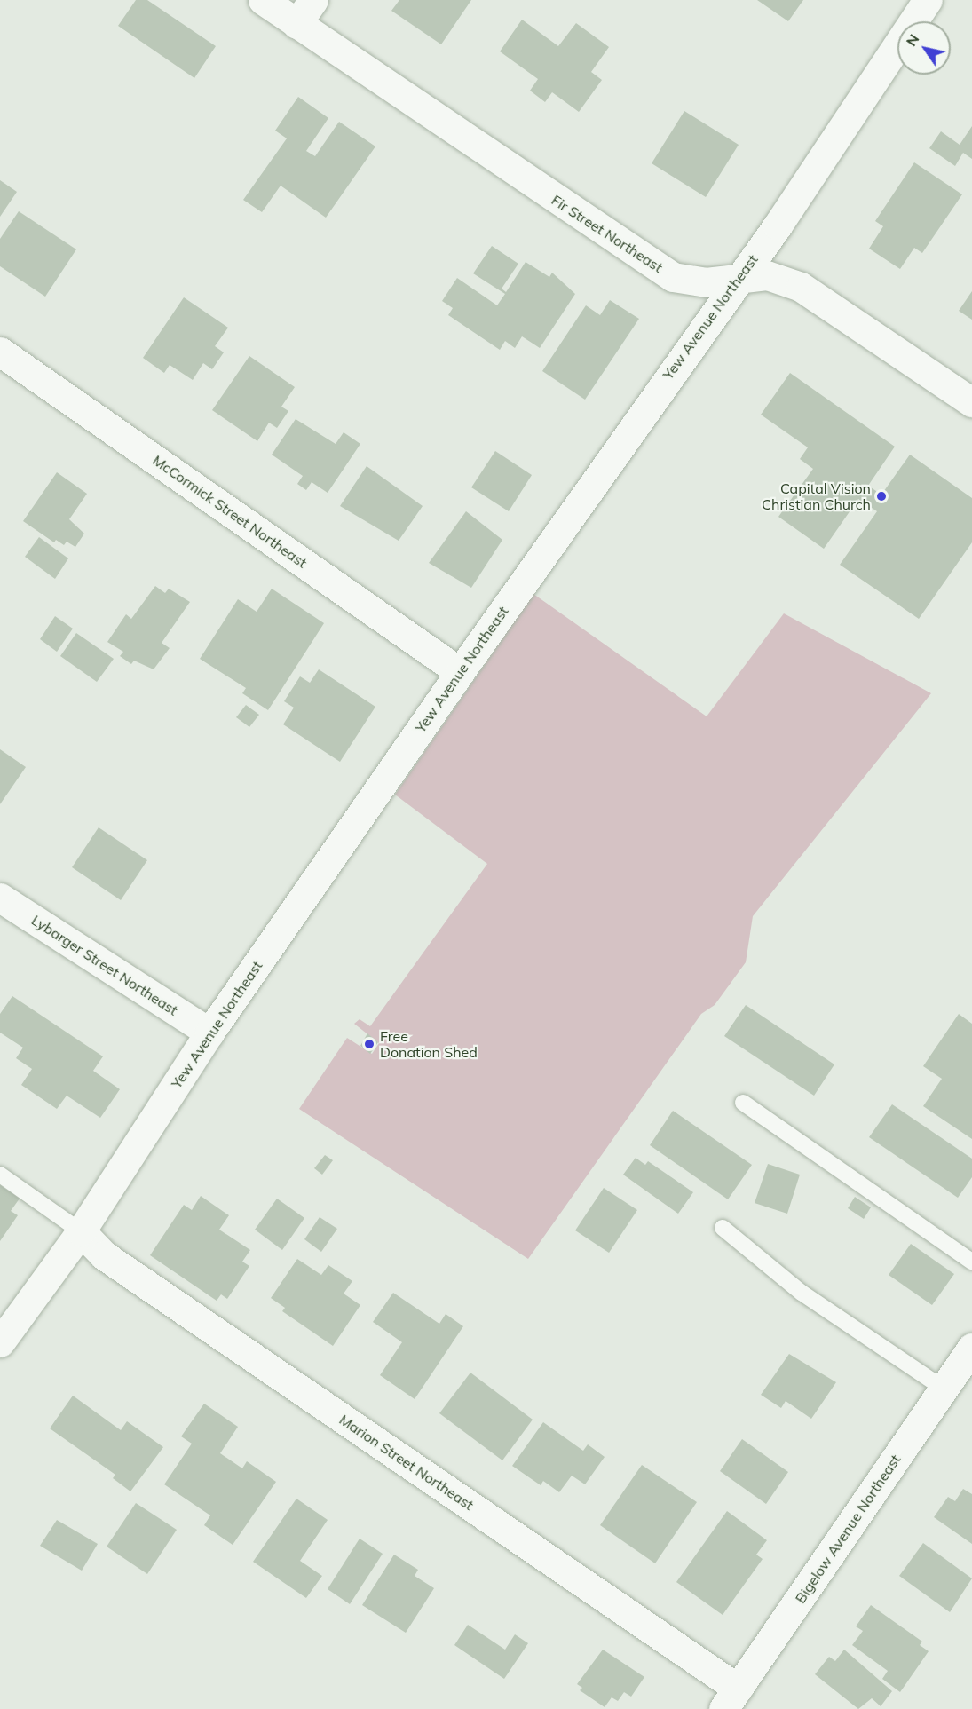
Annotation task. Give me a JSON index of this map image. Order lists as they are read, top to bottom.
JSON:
{
  "streets": {
    "street": [
      "Fir Street Northeast",
      "Yew Avenue Northeast",
      "McCormick Street Northeast",
      "Lybarger Street Northeast",
      "Marion Street Northeast",
      "Bigelow Avenue Northeast"
    ]
  },
  "crossings": [
    ["Fir Street Northeast", "Yew Avenue Northeast"],
    ["Yew Avenue Northeast", "McCormick Street Northeast"],
    ["Yew Avenue Northeast", "Lybarger Street Northeast"],
    ["Yew Avenue Northeast", "Marion Street Northeast"],
    ["Marion Street Northeast", "Bigelow Avenue Northeast"]
  ],
  "places": ["Capital Vision Christian Church", "Free Donation Shed"],
  "north": "top left"
}
